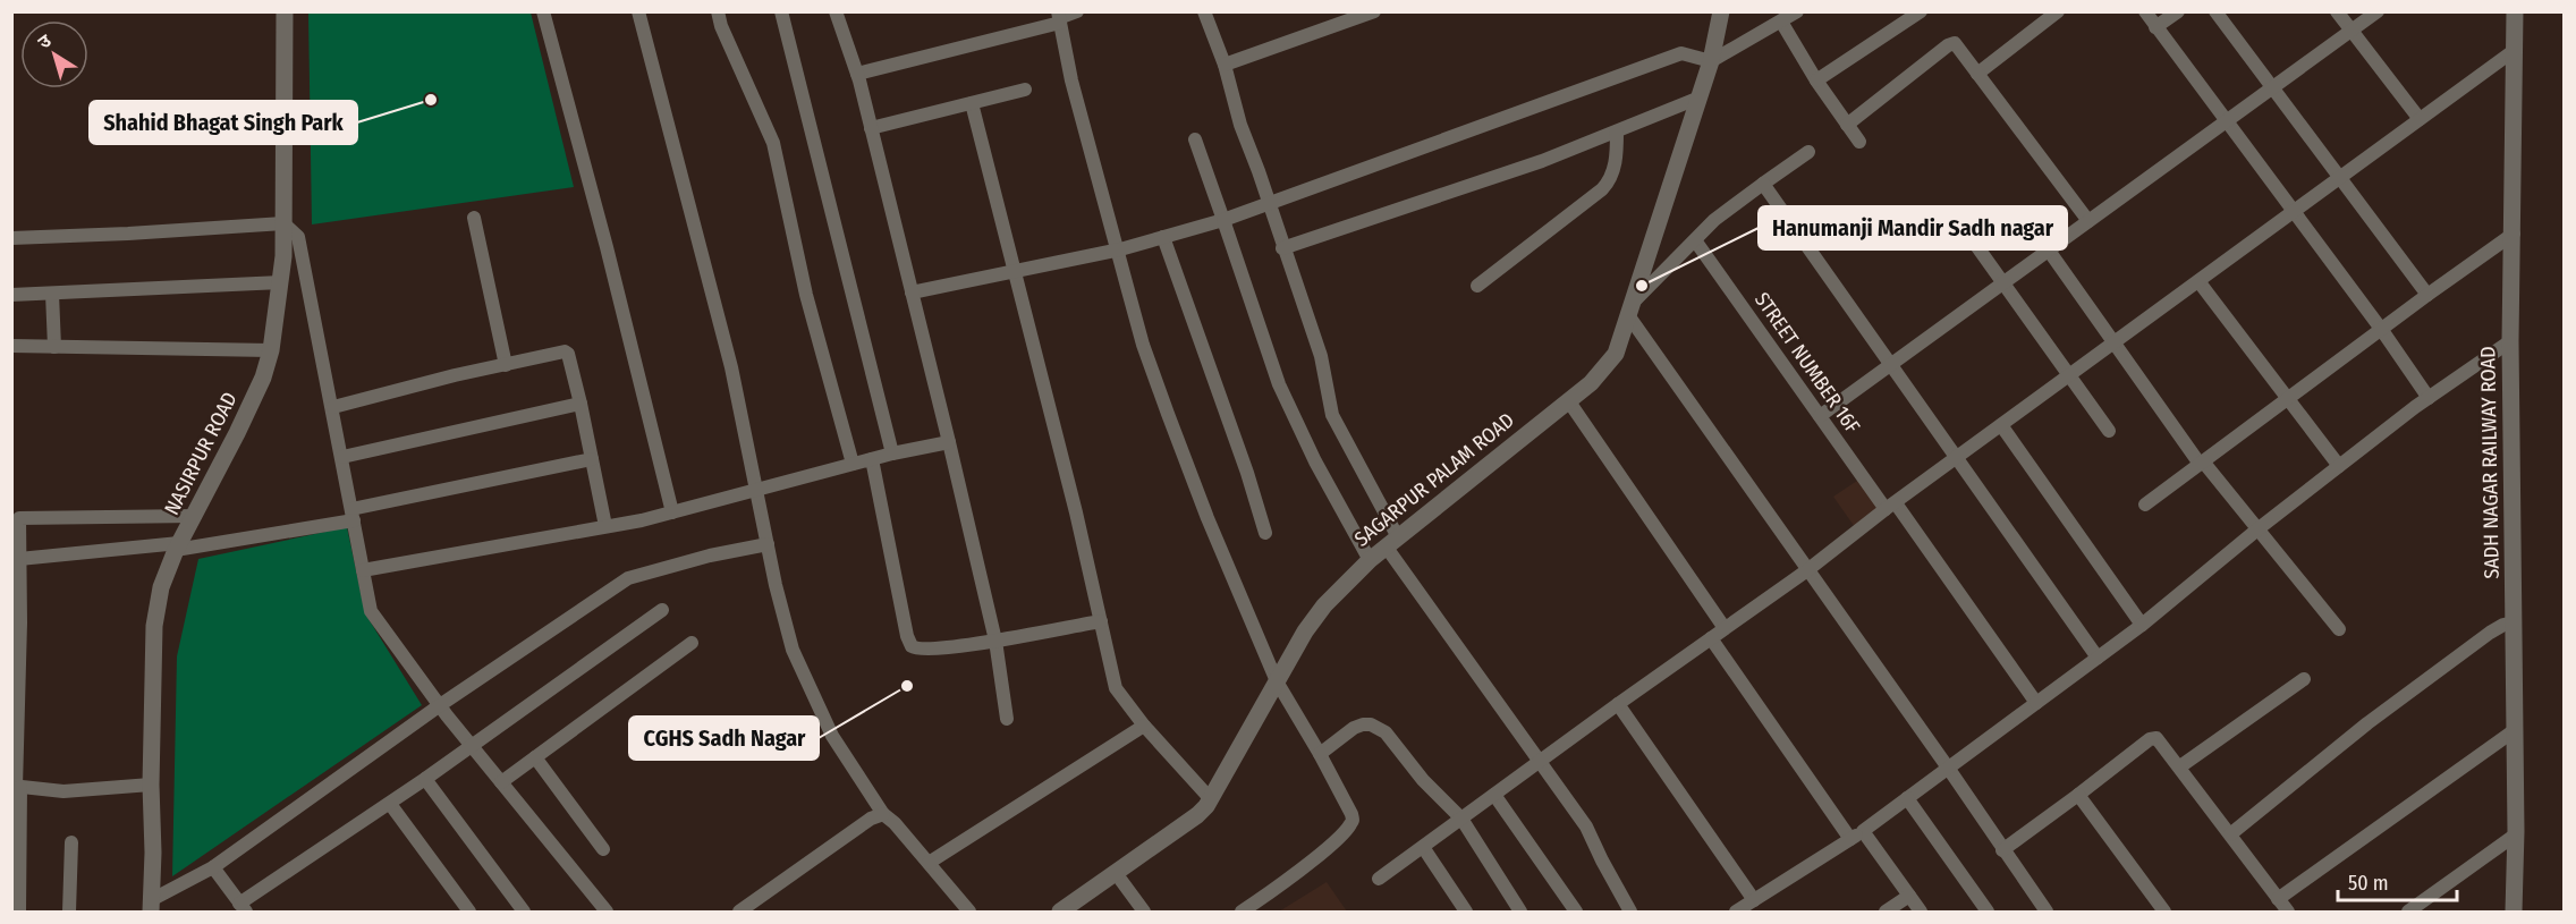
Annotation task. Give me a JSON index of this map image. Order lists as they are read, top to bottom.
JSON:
{
  "streets": {
    "street": [
      "STREET NUMBER 16F",
      "NASIRPUR ROAD",
      "SADH NAGAR RAILWAY ROAD",
      "SAGARPUR PALAM ROAD"
    ]
  },
  "places": ["Shahid Bhagat Singh Park", "Hanumanji Mandir Sadh nagar", "CGHS Sadh Nagar"],
  "scale_bar": "50 m",
  "north": "top left"
}
